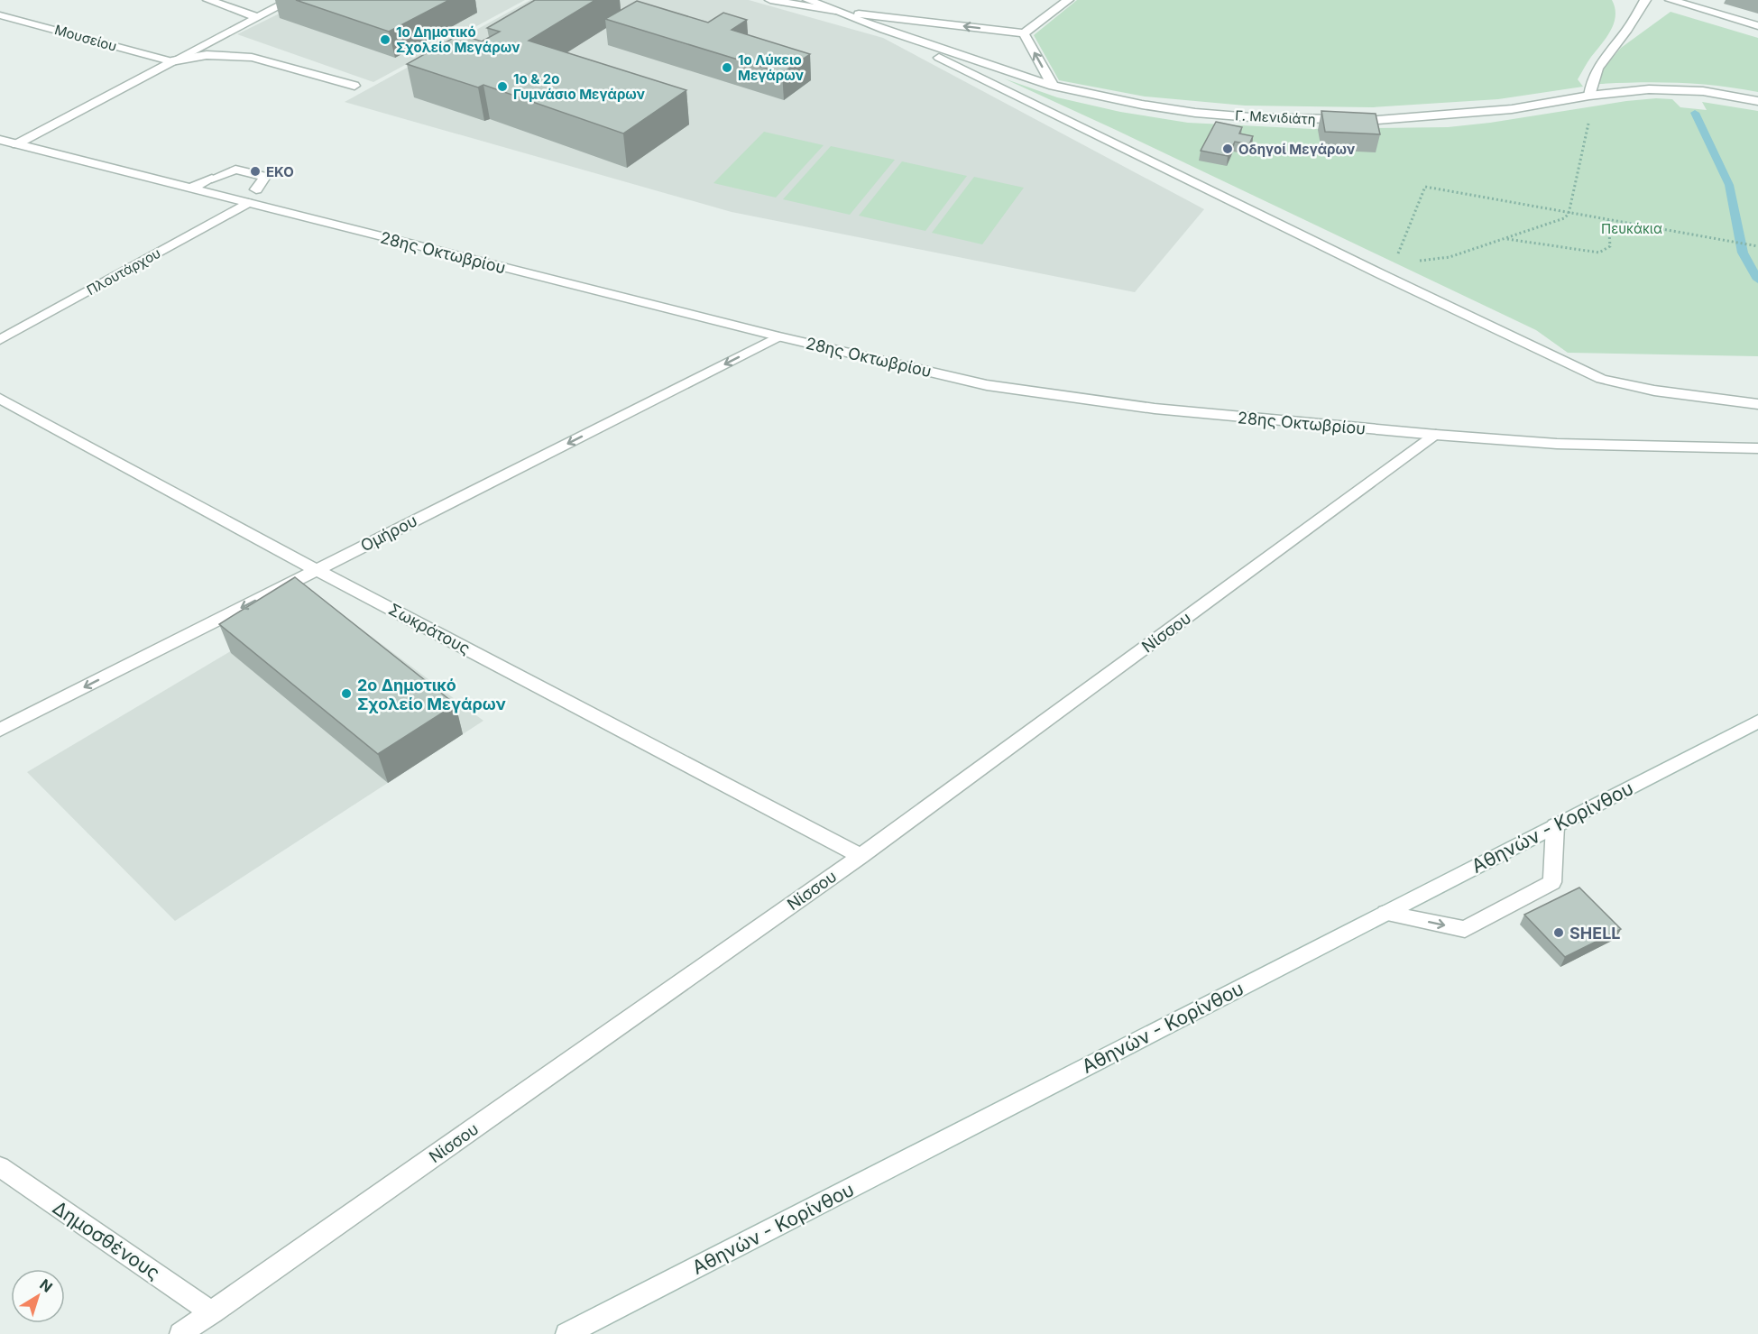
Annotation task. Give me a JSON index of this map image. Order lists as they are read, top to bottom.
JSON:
{
  "streets": {
    "street": [
      "Μουσείου",
      "Γ. Μενιδιάτη",
      "28ης Οκτωβρίου",
      "Πλουτάρχου",
      "Ομήρου",
      "Σωκράτους",
      "Νίσσου",
      "Αθηνών - Κορίνθου",
      "Δημοσθένους"
    ]
  },
  "crossings": [
    ["28ης Οκτωβρίου", "Πλουτάρχου"],
    ["28ης Οκτωβρίου", "Ομήρου"],
    ["28ης Οκτωβρίου", "Νίσσου"],
    ["Ομήρου", "Σωκράτους"],
    ["Σωκράτους", "Νίσσου"],
    ["Νίσσου", "Δημοσθένους"]
  ],
  "one_way": ["Ομήρου"],
  "parks": ["Πευκάκια"],
  "places": [
    "1ο Δημοτικό Σχολείο Μεγάρων",
    "1ο Λύκειο Μεγάρων",
    "1ο & 2ο Γυμνάσιο Μεγάρων",
    "Οδηγοί Μεγάρων",
    "EKO",
    "2ο Δημοτικό Σχολείο Μεγάρων",
    "SHELL"
  ],
  "north": "top right"
}
